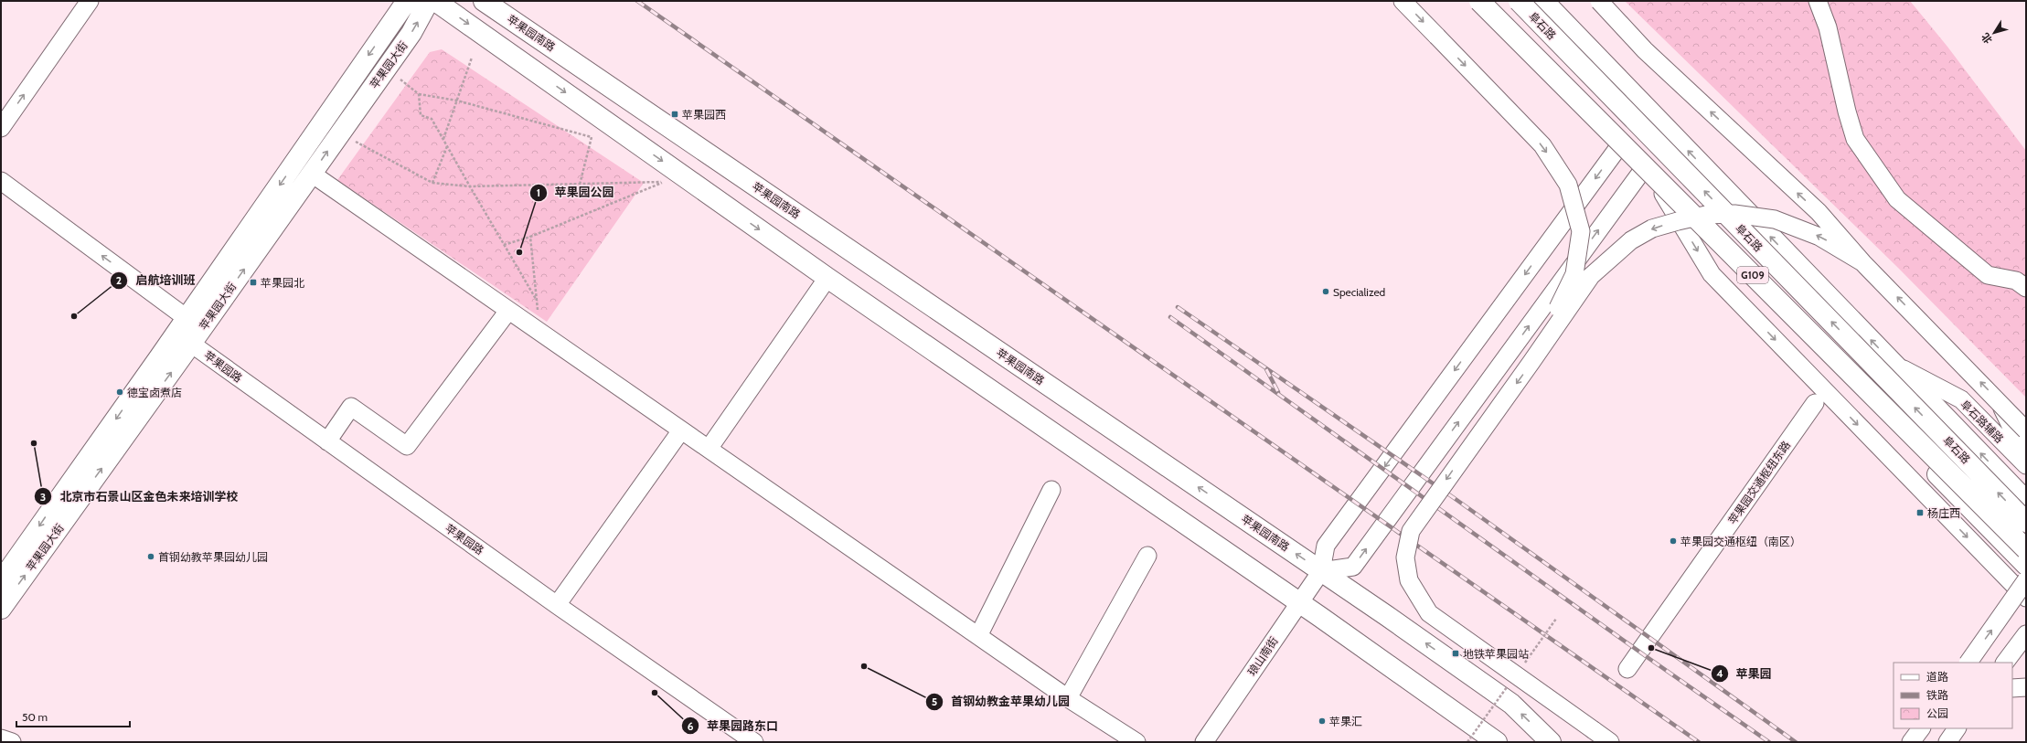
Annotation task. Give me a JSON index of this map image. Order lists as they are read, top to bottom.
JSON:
{
  "streets": {
    "main road": [
      "阜石路",
      "苹果园南路",
      "苹果园大街",
      "G109"
    ],
    "street": [
      "苹果园路",
      "阜石路辅路",
      "苹果园交通枢纽东路",
      "琅山南街"
    ]
  },
  "crossings": [
    ["阜石路", "阜石路辅路"],
    ["苹果园南路", "琅山南街"],
    ["苹果园大街", "苹果园路"]
  ],
  "places": {
    "transit": [
      "苹果园西",
      "苹果园北",
      "杨庄西",
      "地铁苹果园站"
    ],
    "other": [
      "苹果园公园",
      "Specialized",
      "启航培训班",
      "德宝卤煮店",
      "北京市石景山区金色未来培训学校",
      "苹果园交通枢纽（南区）",
      "首钢幼教苹果园幼儿园",
      "苹果园",
      "首钢幼教金苹果幼儿园",
      "苹果园路东口",
      "苹果汇"
    ]
  },
  "legend": ["道路", "铁路", "公园"],
  "scale_bar": "50 m",
  "north": "bottom left"
}
